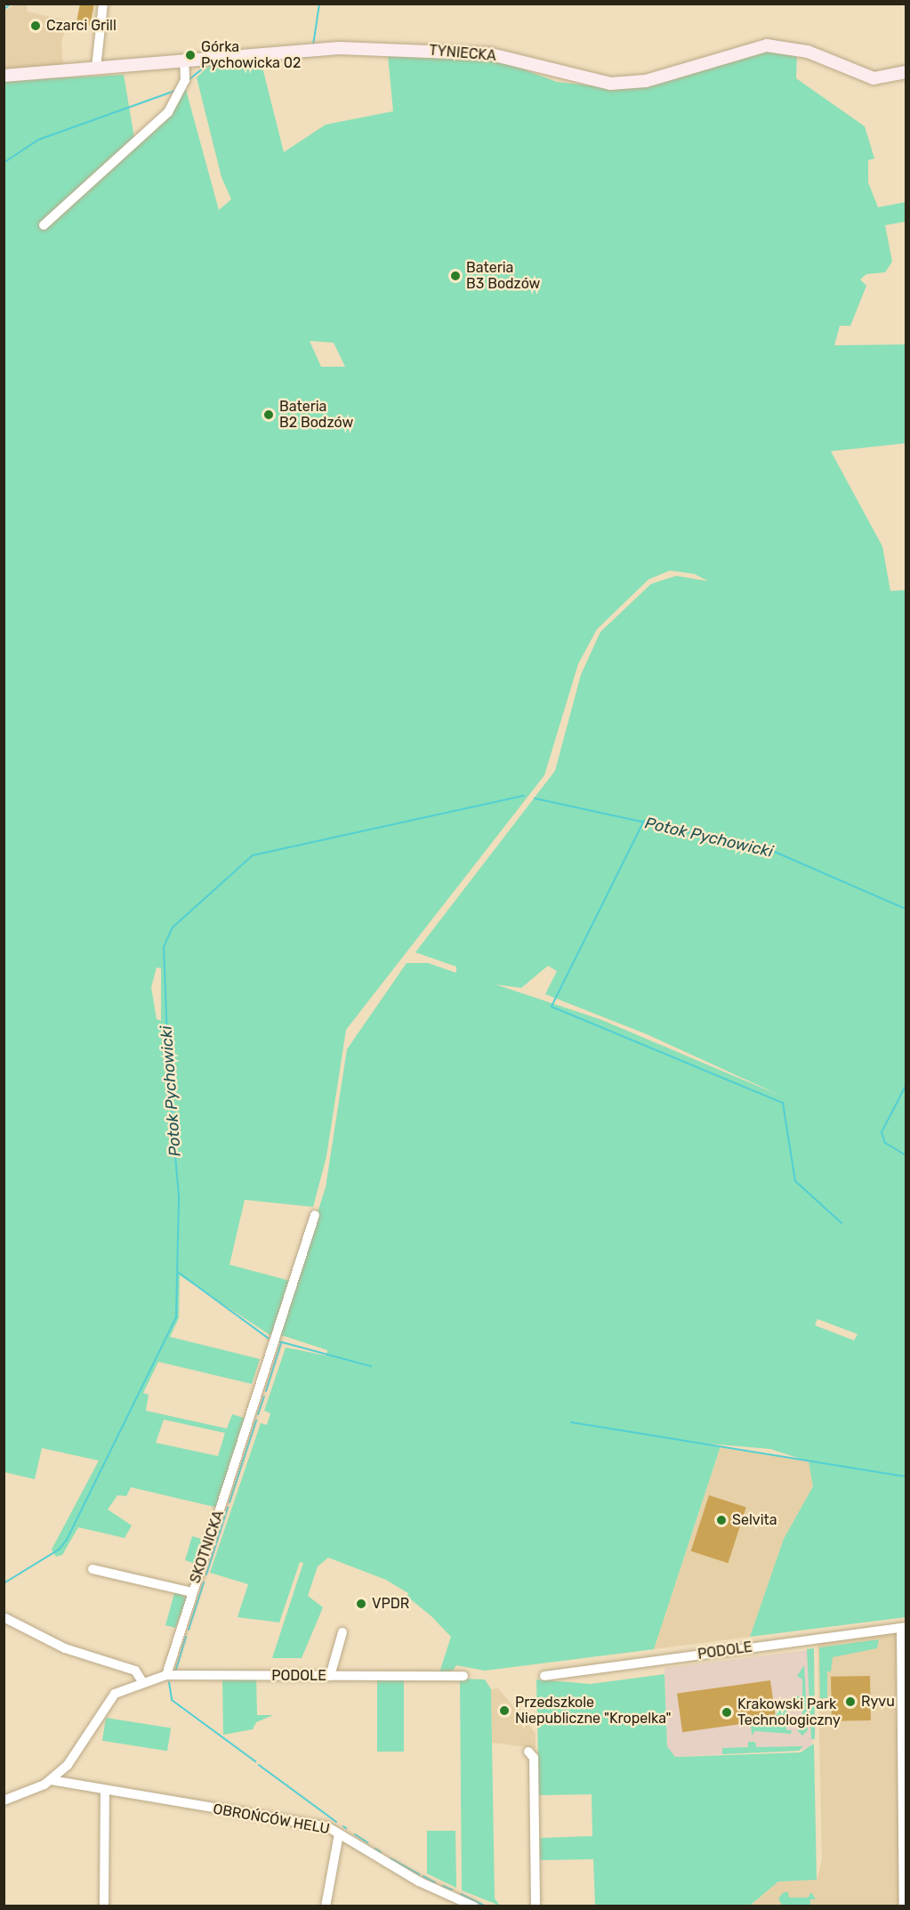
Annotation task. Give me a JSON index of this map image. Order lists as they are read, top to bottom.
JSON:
{
  "streets": {
    "street": [
      "TYNIECKA",
      "SKOTNICKA",
      "PODOLE",
      "OBROŃCÓW HELU"
    ]
  },
  "crossings": [
    ["SKOTNICKA", "PODOLE"]
  ],
  "water": ["Potok Pychowicki"],
  "places": [
    "Czarci Grill",
    "Górka Pychowicka 02",
    "Bateria B3 Bodzów",
    "Bateria B2 Bodzów",
    "Selvita",
    "VPDR",
    "Ryvu",
    "Przedszkole Niepubliczne \"Kropelka\"",
    "Krakowski Park Technologiczny"
  ]
}
